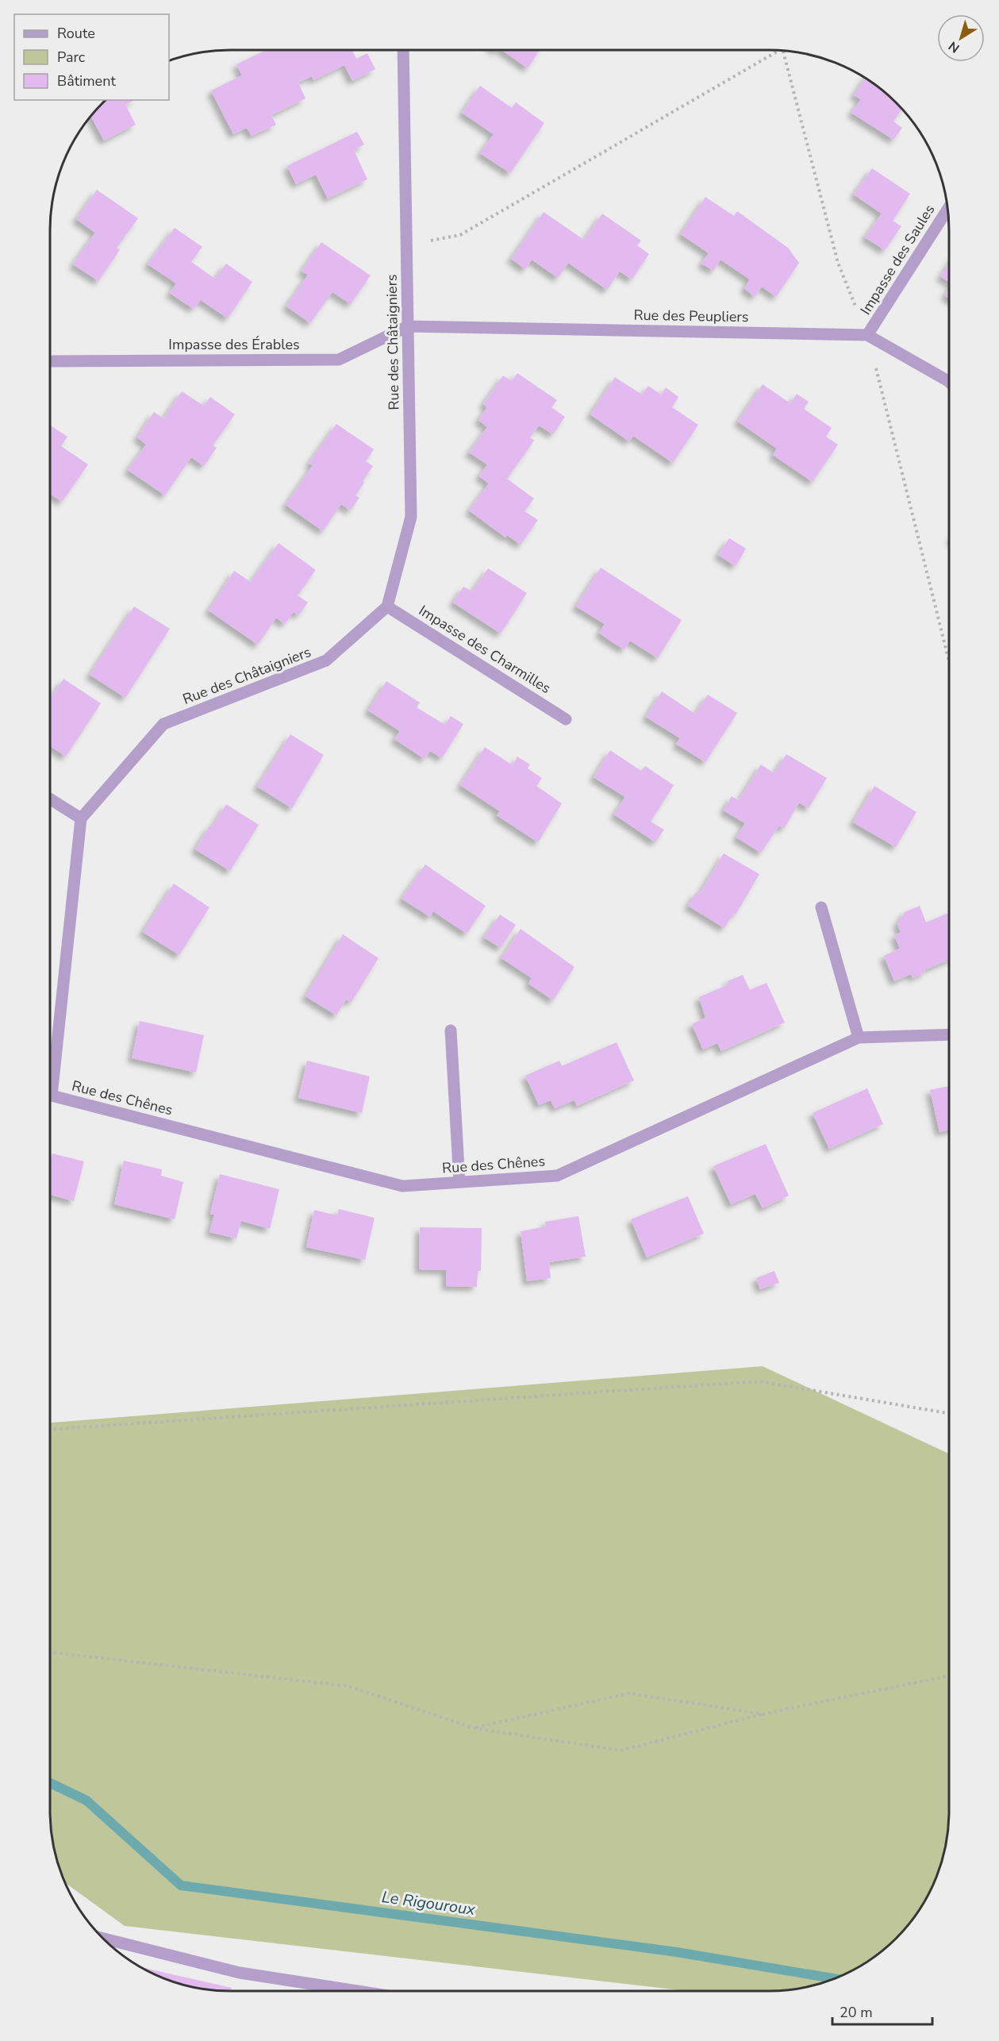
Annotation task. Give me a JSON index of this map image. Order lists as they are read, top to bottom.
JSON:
{
  "streets": {
    "street": [
      "Impasse des Saules",
      "Rue des Peupliers",
      "Rue des Châtaigniers",
      "Impasse des Érables",
      "Impasse des Charmilles",
      "Rue des Chênes"
    ]
  },
  "crossings": [
    ["Impasse des Saules", "Rue des Peupliers"],
    ["Rue des Peupliers", "Rue des Châtaigniers"],
    ["Rue des Peupliers", "Impasse des Érables"],
    ["Rue des Châtaigniers", "Impasse des Érables"],
    ["Rue des Châtaigniers", "Impasse des Charmilles"]
  ],
  "water": ["Le Rigouroux"],
  "legend": ["Route", "Parc", "Bâtiment"],
  "scale_bar": "20 m",
  "north": "bottom left"
}
